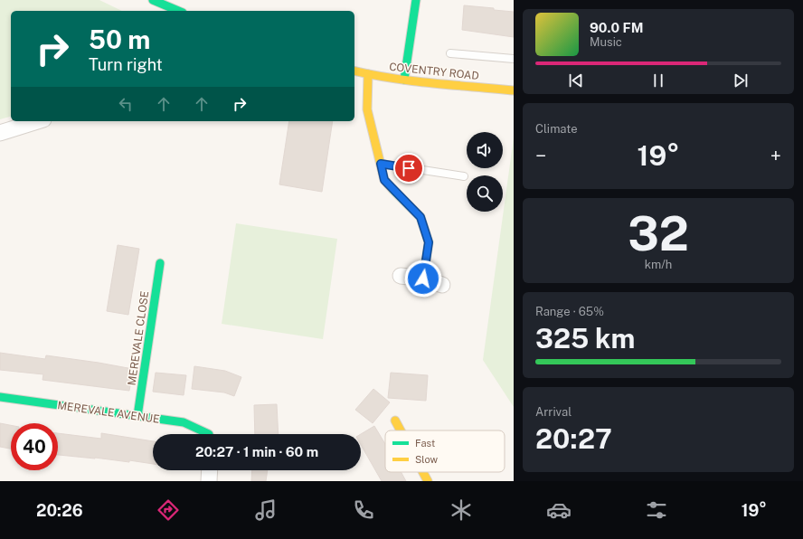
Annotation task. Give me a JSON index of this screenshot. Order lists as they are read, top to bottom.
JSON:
{
  "streets": {
    "street": ["COVENTRY ROAD", "MEREVALE CLOSE", "MEREVALE AVENUE"]
  },
  "crossings": [
    ["MEREVALE CLOSE", "MEREVALE AVENUE"]
  ],
  "legend": ["Fast", "Slow"],
  "page": {
    "turn": ["50 m", "Turn right"],
    "song": ["90.0 FM", "Music"],
    "tile": [
      "Climate",
      ["32", "km/h"],
      ["Range · 65%", "325 km"],
      ["Arrival", "20:27"]
    ],
    "heat": ["−", "19°", "+"],
    "limit": "40",
    "trip": "20:27 · 1 min · 60 m",
    "tabs": ["20:26", "19°"]
  }
}
